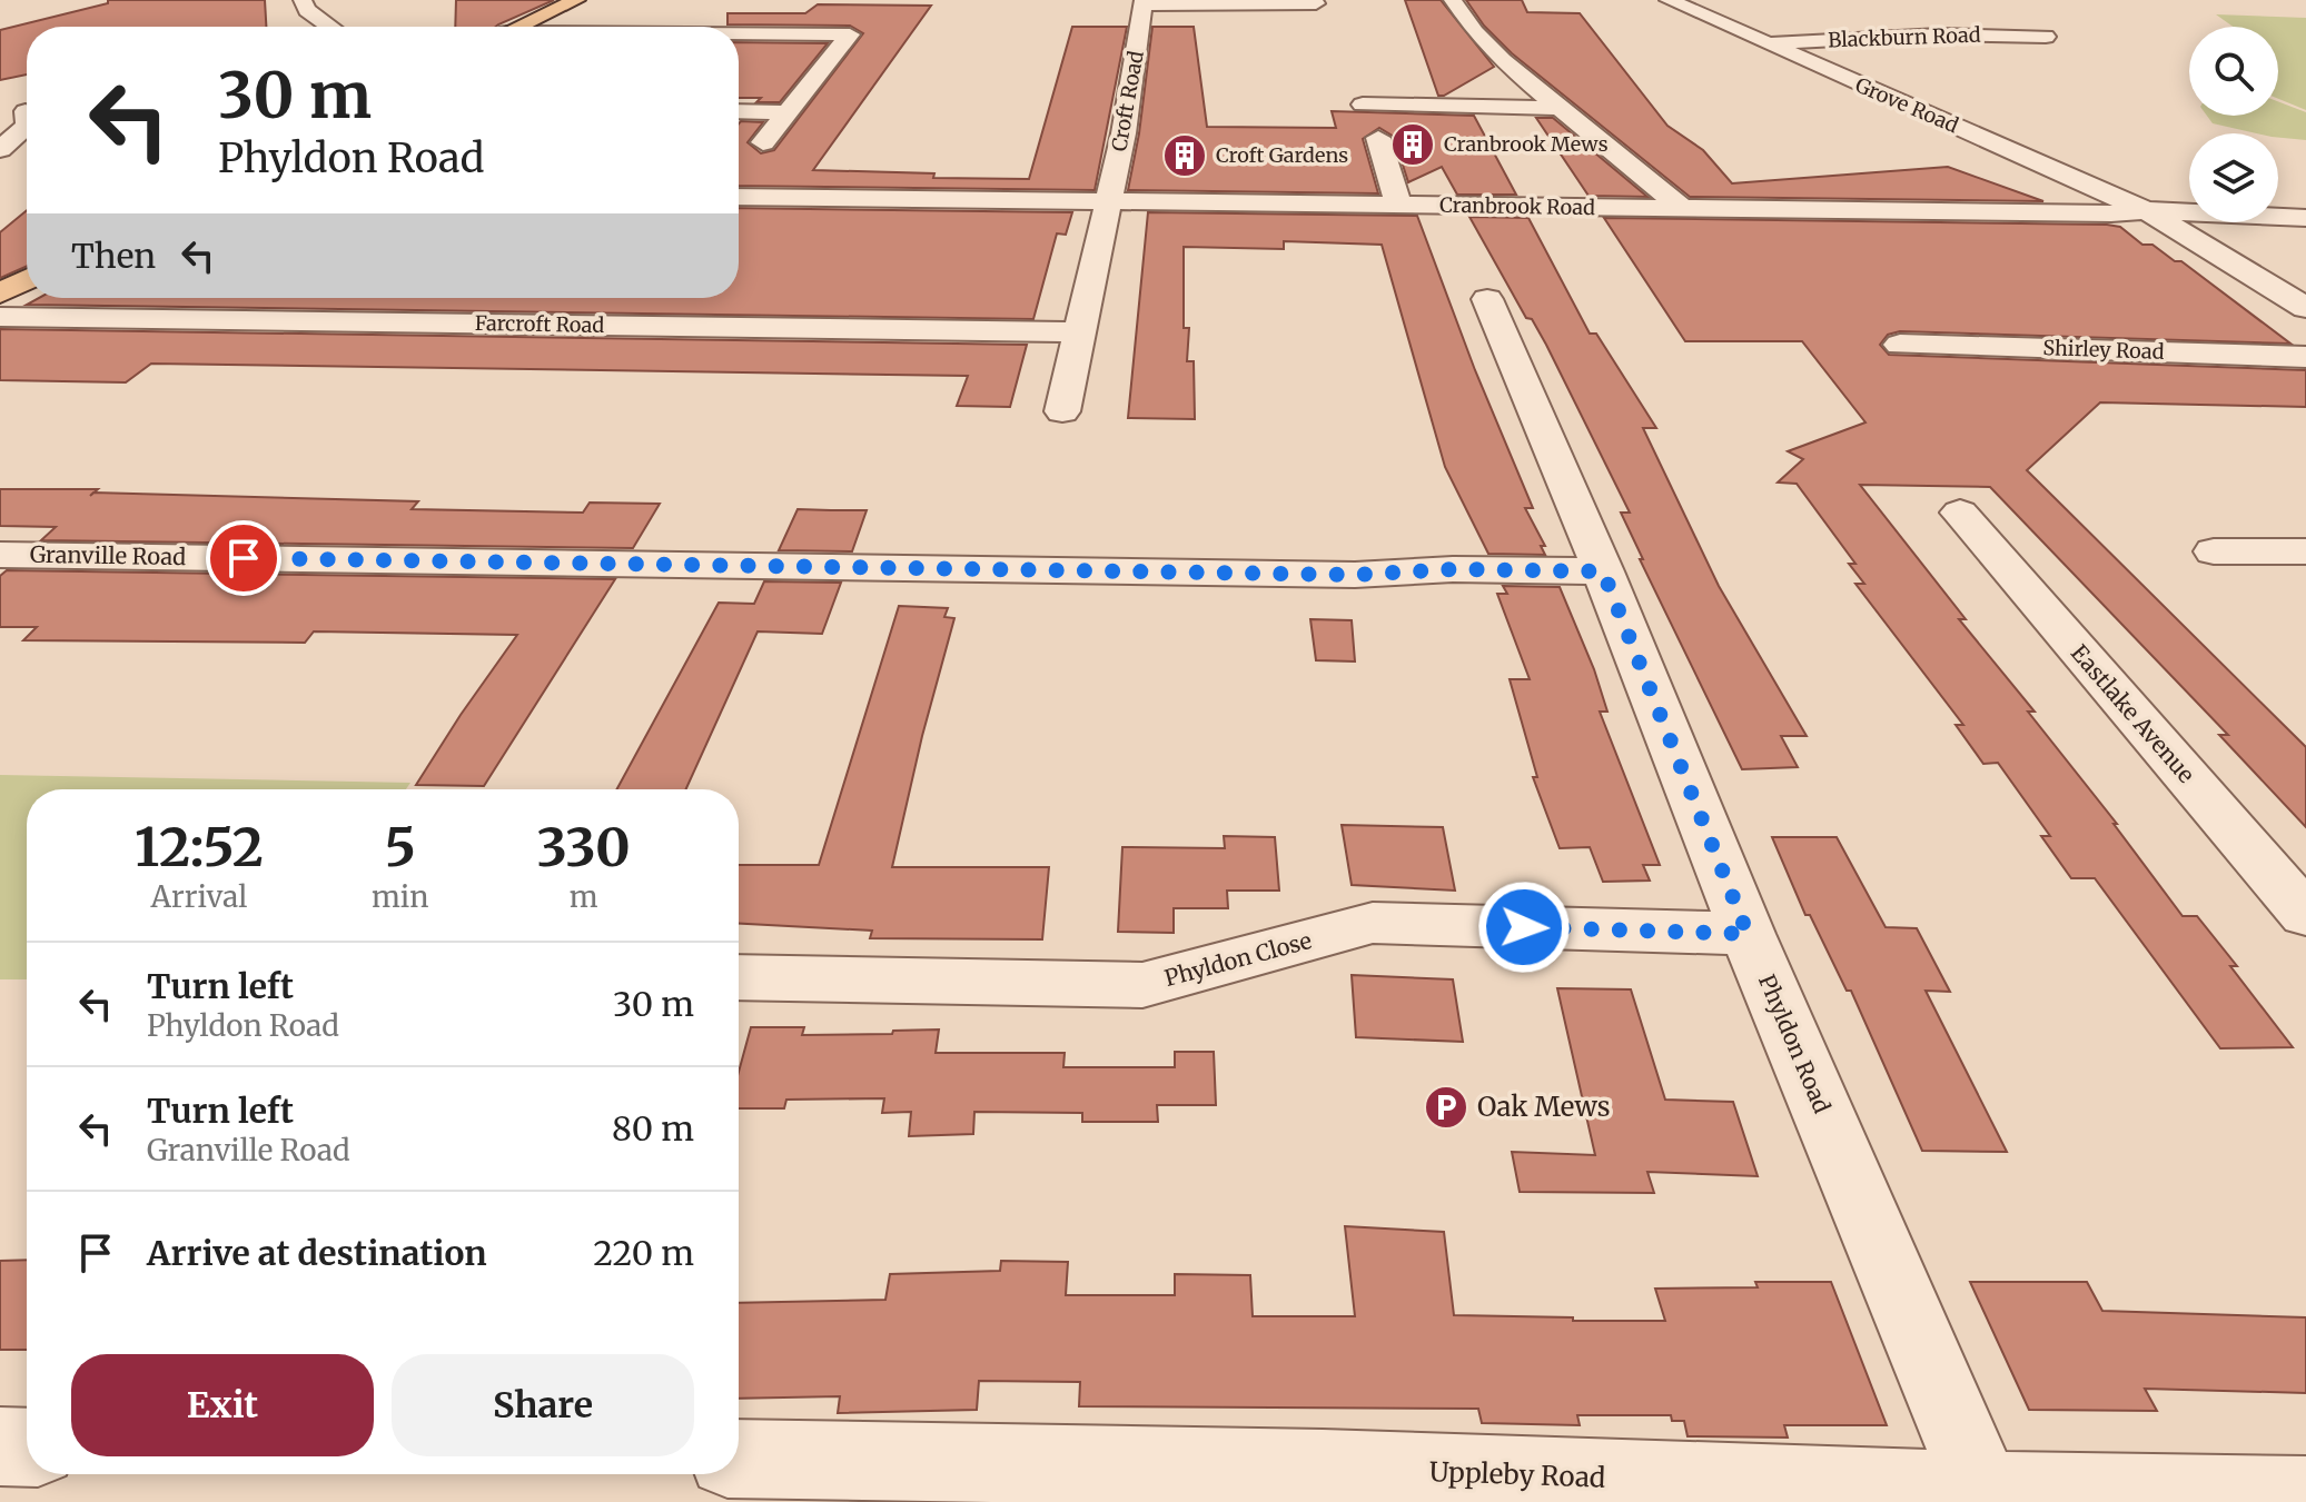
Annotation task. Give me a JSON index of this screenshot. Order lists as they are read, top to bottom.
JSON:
{
  "streets": {
    "street": [
      "Blackburn Road",
      "Croft Road",
      "Grove Road",
      "Cranbrook Road",
      "Farcroft Road",
      "Shirley Road",
      "Granville Road",
      "Eastlake Avenue",
      "Phyldon Close",
      "Phyldon Road",
      "Uppleby Road"
    ]
  },
  "crossings": [
    ["Blackburn Road", "Grove Road"],
    ["Croft Road", "Cranbrook Road"],
    ["Grove Road", "Cranbrook Road"],
    ["Granville Road", "Phyldon Road"],
    ["Phyldon Close", "Phyldon Road"],
    ["Phyldon Road", "Uppleby Road"]
  ],
  "places": {
    "building": ["Cranbrook Mews", "Croft Gardens"],
    "parking": ["Oak Mews"]
  },
  "page": {
    "turn": ["30 m", "Phyldon Road"],
    "then": "Then",
    "eta": [
      "12:52",
      "Arrival",
      "5",
      "min",
      "330",
      "m"
    ],
    "list": [
      {
        "name": "Turn left",
        "note": "Phyldon Road",
        "value": "30 m"
      },
      {
        "name": "Turn left",
        "note": "Granville Road",
        "value": "80 m"
      },
      {
        "name": "Arrive at destination",
        "value": "220 m"
      }
    ],
    "buttons": ["Exit", "Share"]
  }
}
